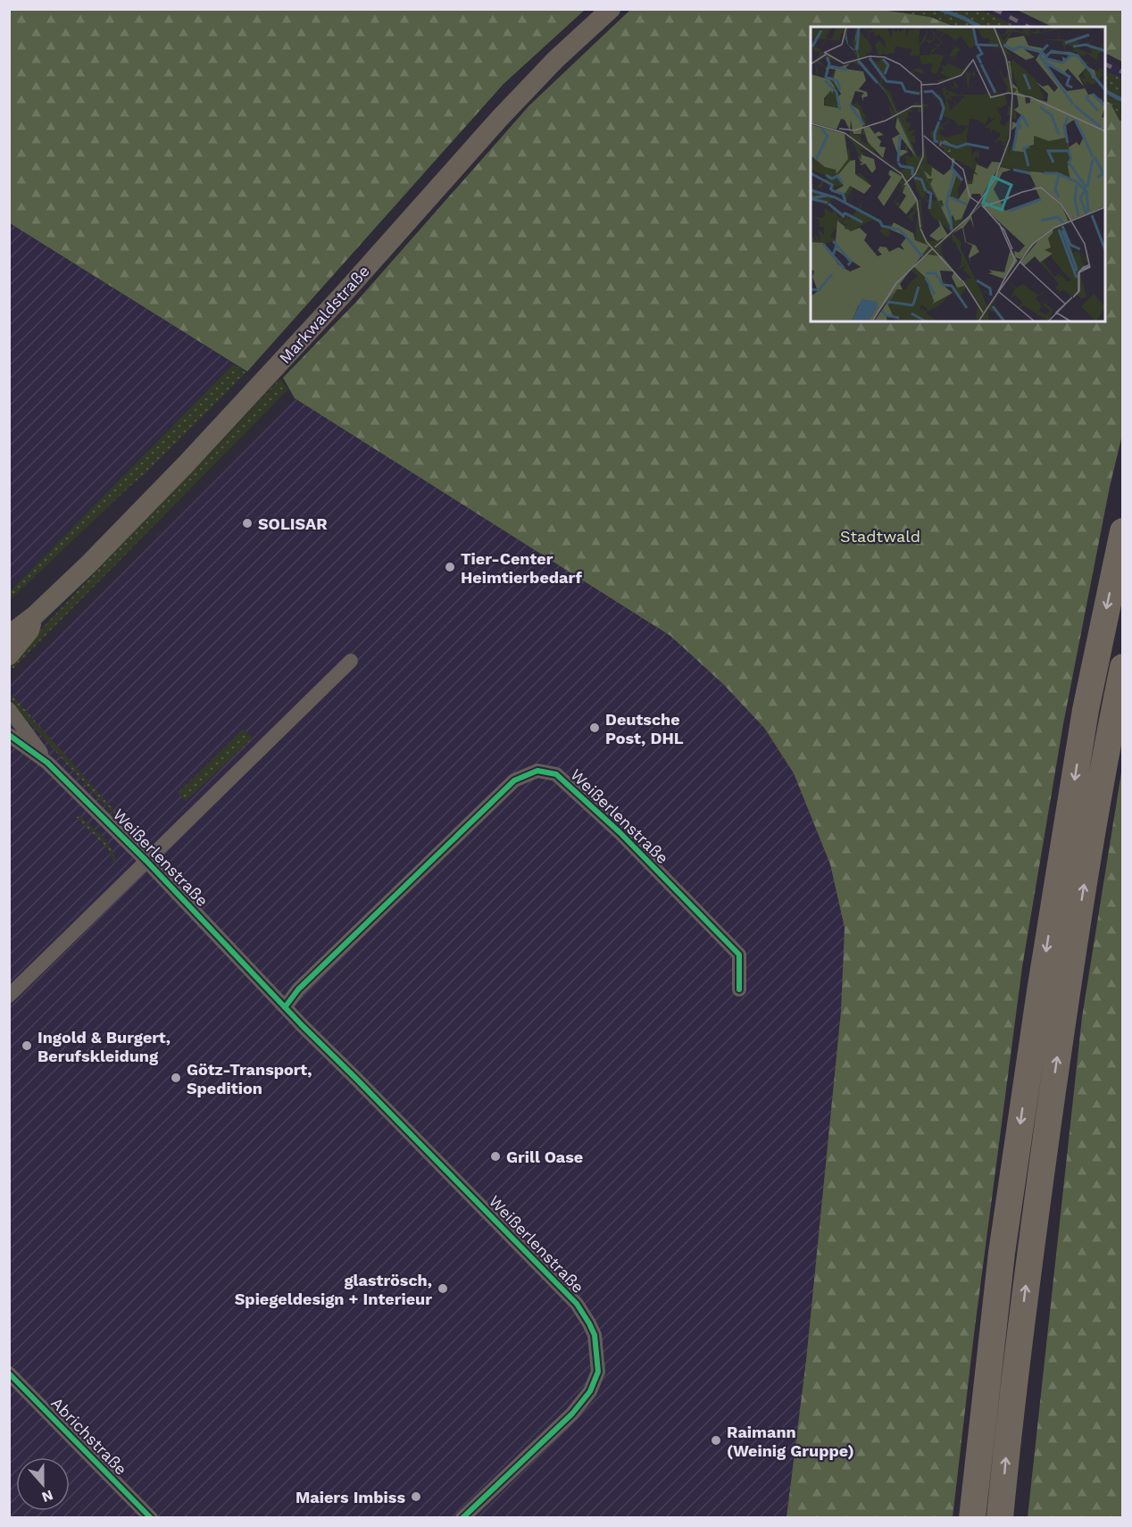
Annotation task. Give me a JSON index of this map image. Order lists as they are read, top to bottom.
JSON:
{
  "streets": {
    "main road": ["Markwaldstraße"],
    "street": ["Weißerlenstraße", "Abrichstraße"]
  },
  "parks": ["Stadtwald"],
  "places": [
    "SOLISAR",
    "Tier-Center Heimtierbedarf",
    "Deutsche Post, DHL",
    "Ingold & Burgert, Berufskleidung",
    "Götz-Transport, Spedition",
    "Grill Oase",
    "glaströsch, Spiegeldesign + Interieur",
    "Raimann (Weinig Gruppe)",
    "Maiers Imbiss"
  ],
  "north": "bottom"
}
